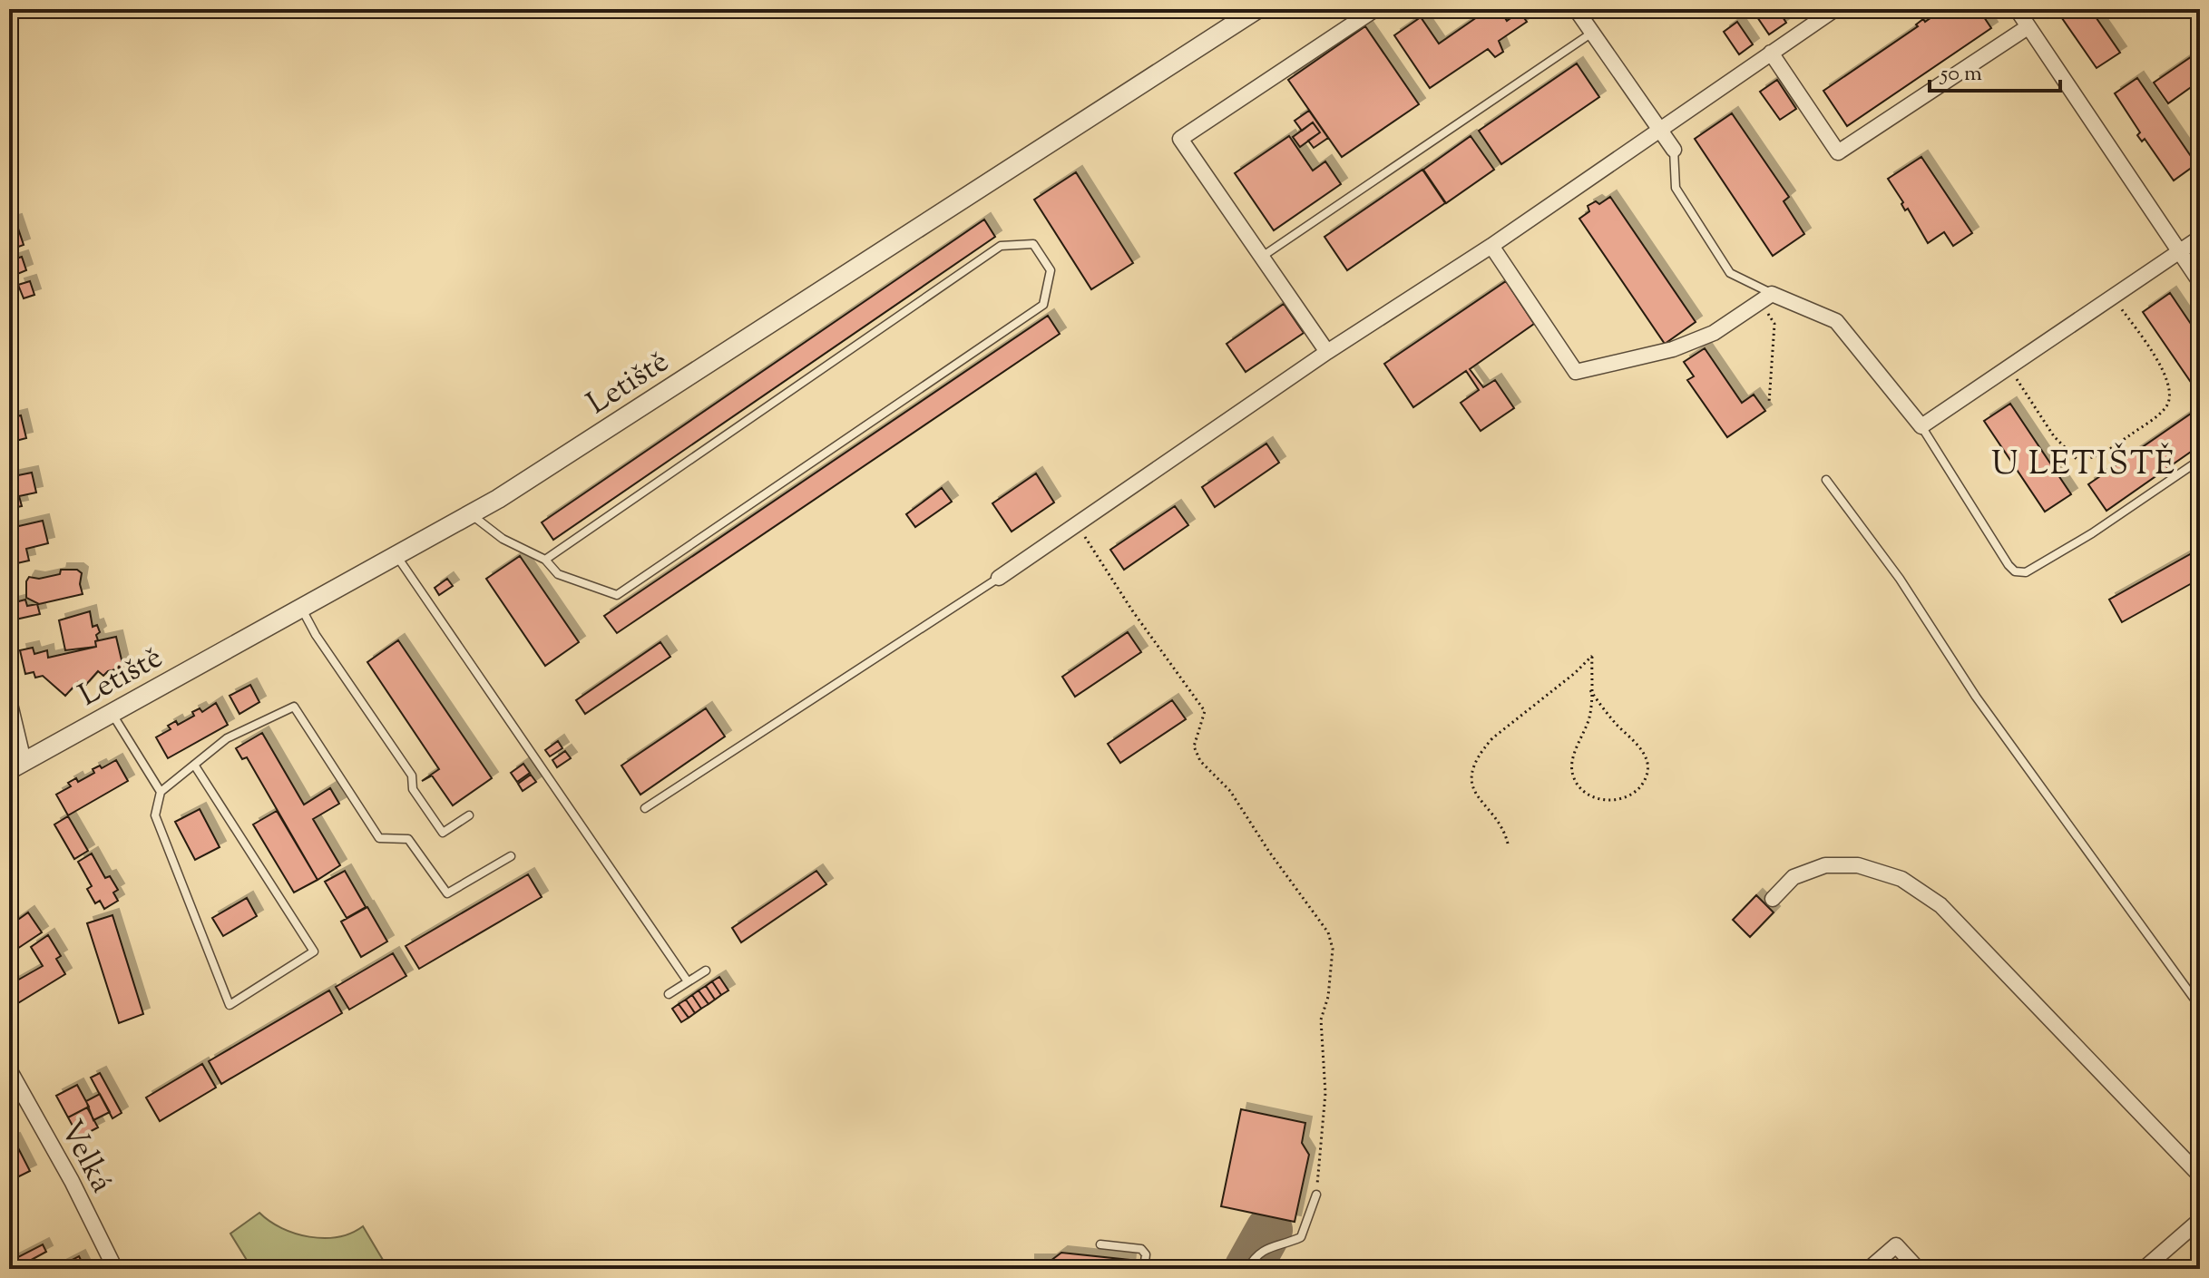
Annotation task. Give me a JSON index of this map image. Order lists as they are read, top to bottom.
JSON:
{
  "streets": {
    "street": ["Letiště", "Velká"]
  },
  "districts": ["U LETIŠTĚ"],
  "scale_bar": "50 m"
}
